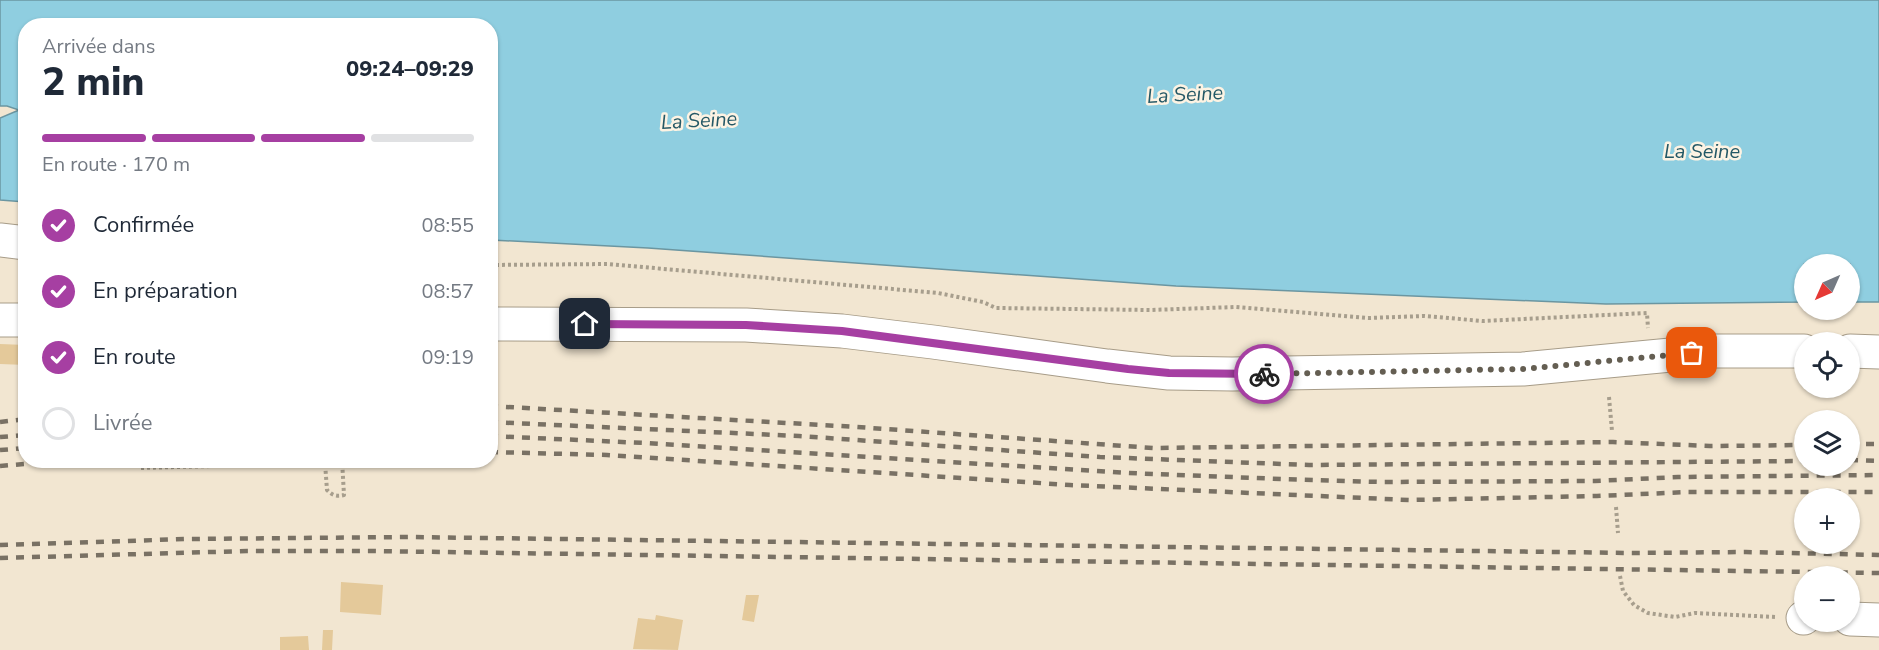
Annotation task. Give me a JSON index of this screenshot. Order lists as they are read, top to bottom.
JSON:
{
  "water": ["La Seine"],
  "north": "bottom left",
  "page": {
    "heading": ["2 min", "Arrivée dans", "09:24–09:29"],
    "bar": "En route · 170 m",
    "list": [
      ["Confirmée", "08:55"],
      ["En préparation", "08:57"],
      ["En route", "09:19"],
      "Livrée"
    ],
    "map_buttons": ["+", "−"]
  }
}
